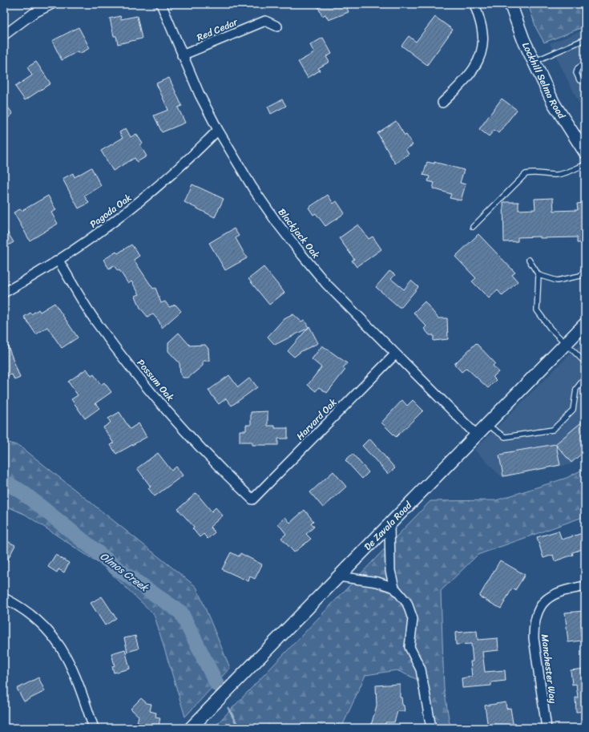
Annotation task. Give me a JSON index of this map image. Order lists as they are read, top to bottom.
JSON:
{
  "streets": {
    "main road": ["Lockhill Selma Road", "De Zavala Road"],
    "street": [
      "Red Cedar",
      "Pagoda Oak",
      "Blackjack Oak",
      "Possum Oak",
      "Harvard Oak",
      "Manchester Way"
    ]
  },
  "crossings": [
    ["Red Cedar", "Blackjack Oak"],
    ["Pagoda Oak", "Blackjack Oak"],
    ["Pagoda Oak", "Possum Oak"],
    ["Blackjack Oak", "Harvard Oak"],
    ["Blackjack Oak", "De Zavala Road"],
    ["Possum Oak", "Harvard Oak"]
  ],
  "water": ["Olmos Creek"]
}
